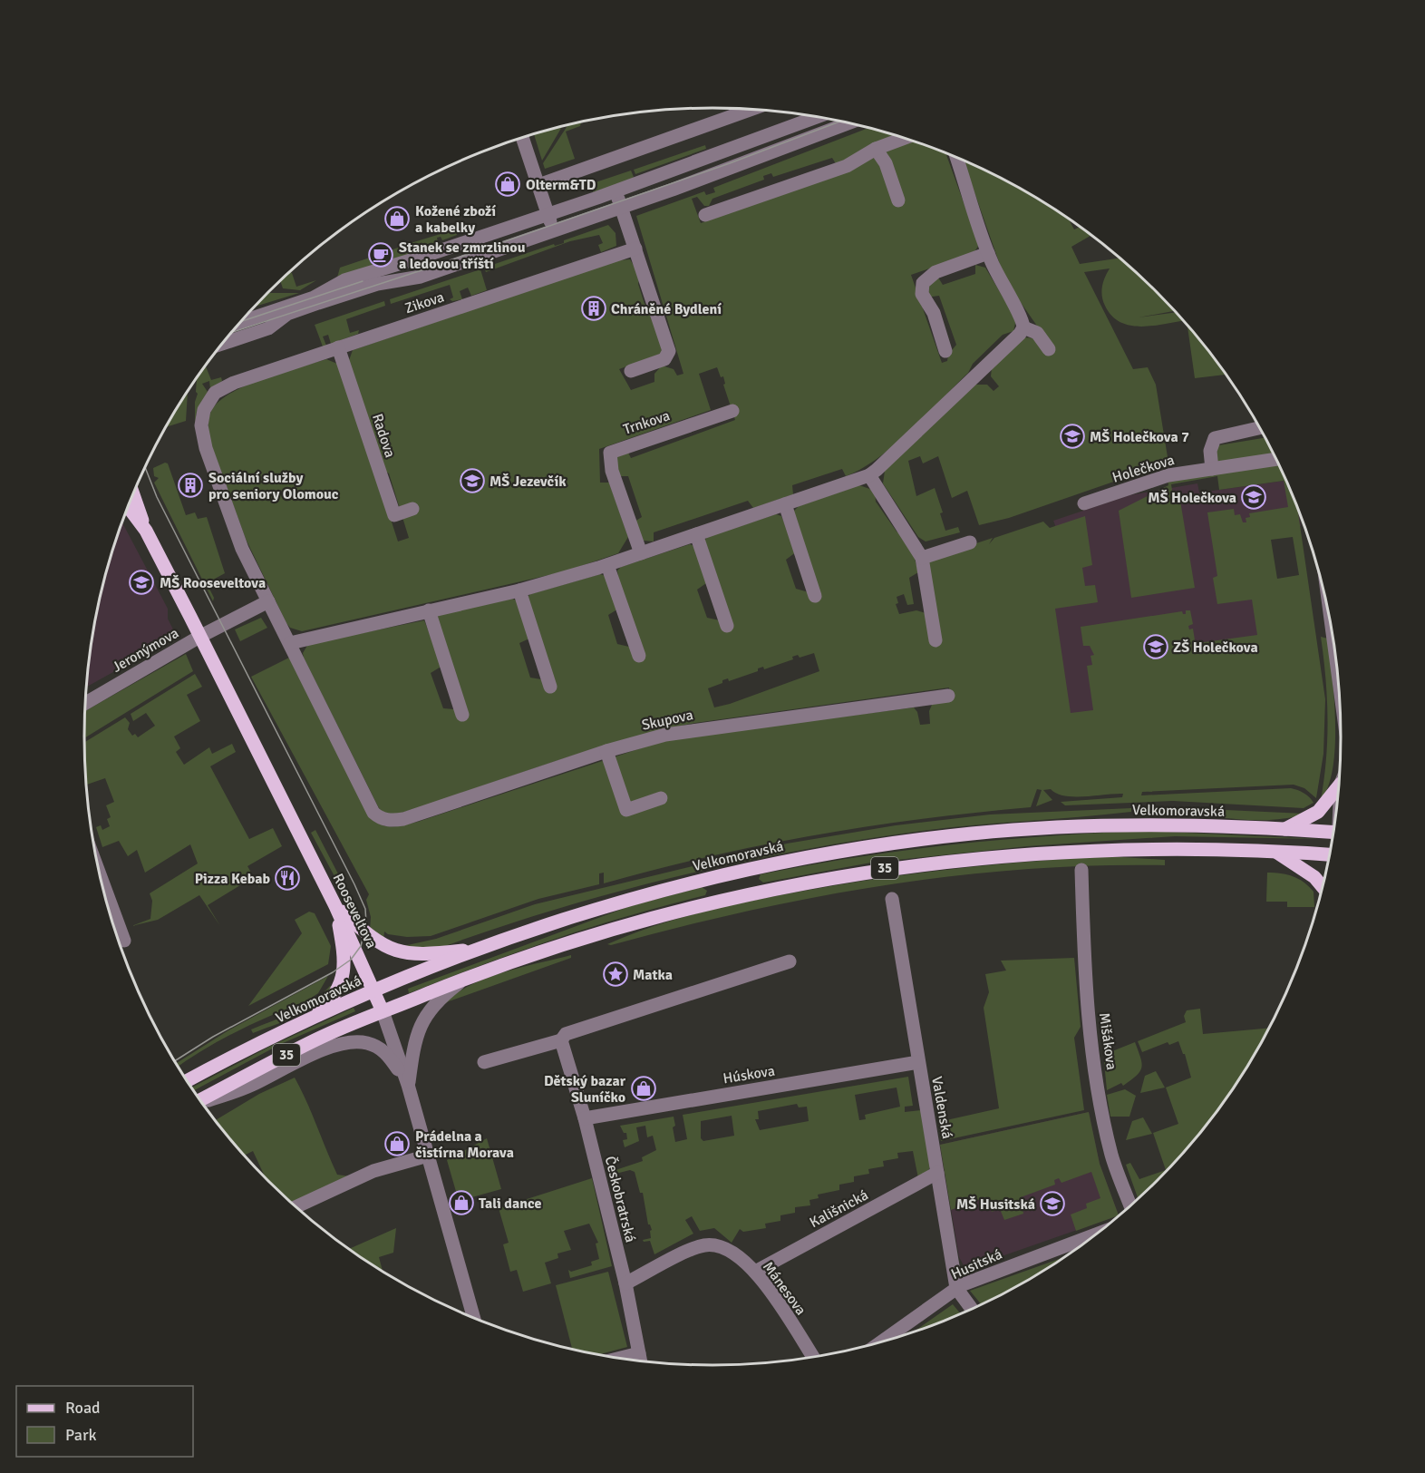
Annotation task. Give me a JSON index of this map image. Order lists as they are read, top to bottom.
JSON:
{
  "streets": {
    "main road": ["Velkomoravská", "35", "Rooseveltova"],
    "street": [
      "Zikova",
      "Trnkova",
      "Radova",
      "Holečkova",
      "Jeronýmova",
      "Skupova",
      "Mišákova",
      "Húskova",
      "Valdenská",
      "Českobratrská",
      "Kališnická",
      "Husitská",
      "Mánesova"
    ]
  },
  "crossings": [
    ["Zikova", "Radova"],
    ["Jeronýmova", "Rooseveltova"],
    ["Velkomoravská", "Rooseveltova"],
    ["35", "Rooseveltova"],
    ["Húskova", "Valdenská"],
    ["Húskova", "Českobratrská"],
    ["Valdenská", "Kališnická"],
    ["Valdenská", "Husitská"],
    ["Českobratrská", "Mánesova"],
    ["Kališnická", "Mánesova"]
  ],
  "places": {
    "shop": [
      "Olterm&TD",
      "Kožené zboží a kabelky",
      "Dětský bazar Sluníčko",
      "Prádelna a čistírna Morava",
      "Tali dance"
    ],
    "cafe": ["Stanek se zmrzlinou a ledovou tříští"],
    "building": ["Chráněné Bydlení", "Sociální služby pro seniory Olomouc"],
    "school or university": [
      "MŠ Holečkova 7",
      "MŠ Jezevčík",
      "MŠ Holečkova",
      "MŠ Rooseveltova",
      "ZŠ Holečkova",
      "MŠ Husitská"
    ],
    "restaurant": ["Pizza Kebab"],
    "place": ["Matka"]
  },
  "legend": ["Road", "Park"]
}
